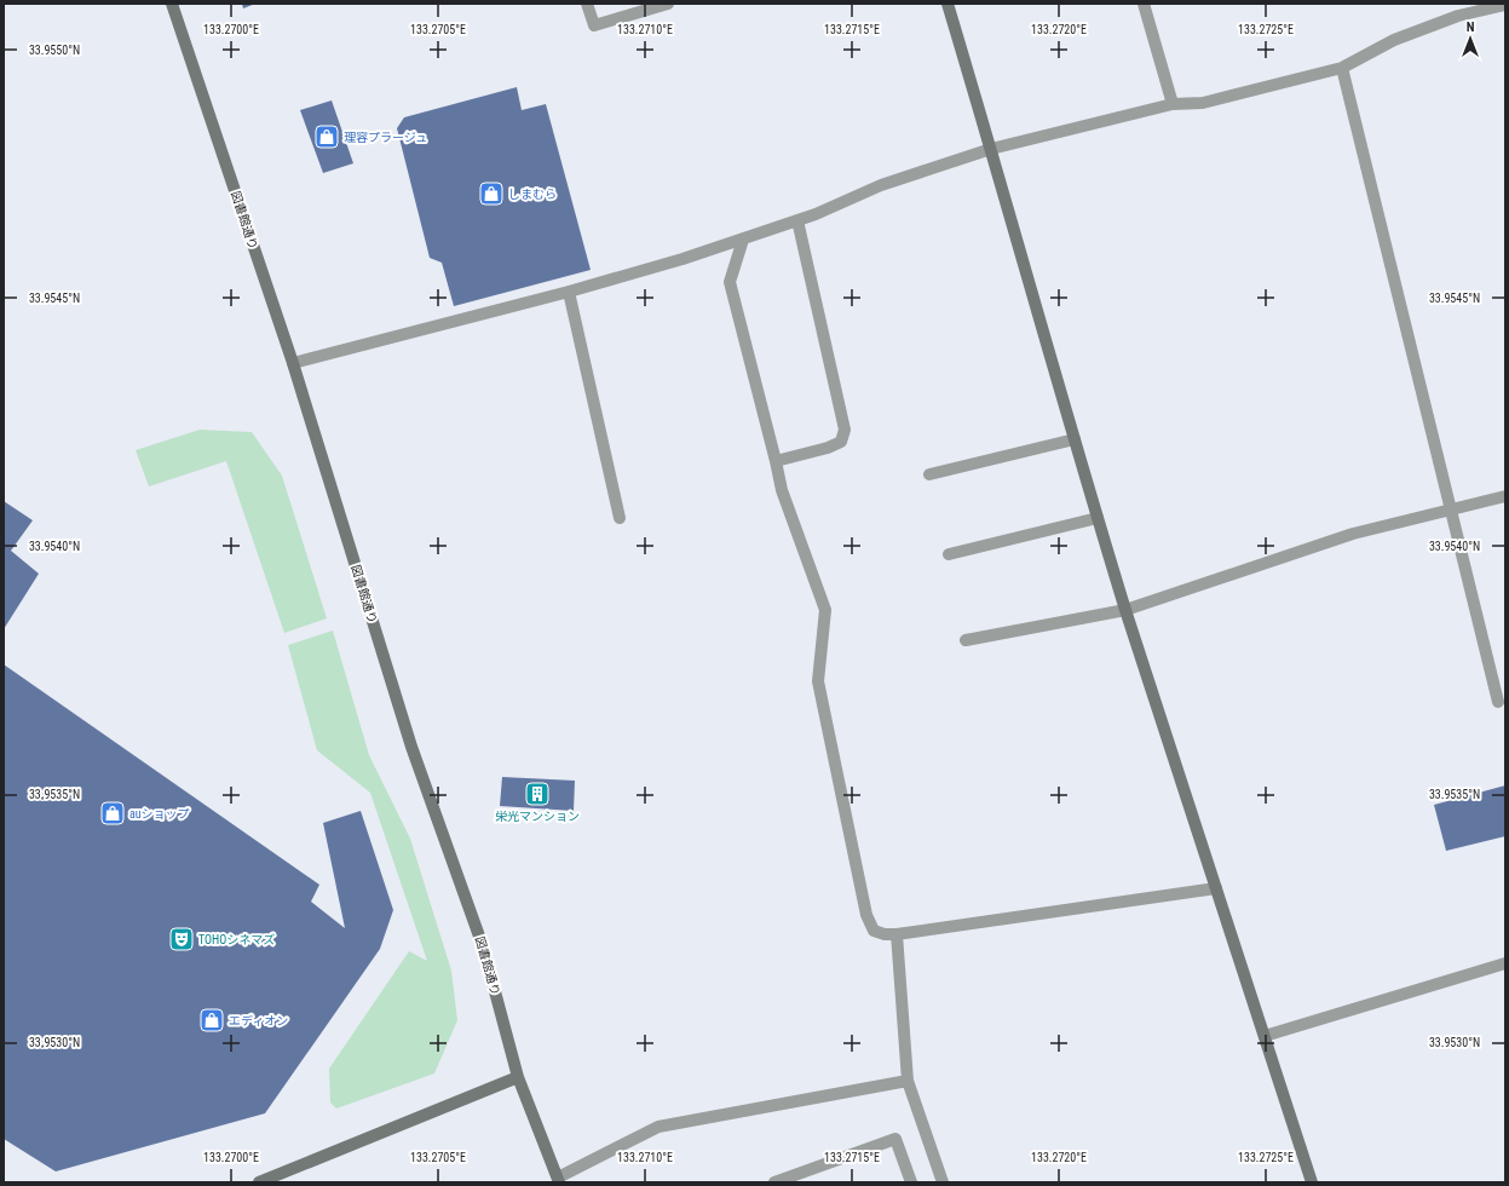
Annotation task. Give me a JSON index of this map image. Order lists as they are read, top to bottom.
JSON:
{
  "streets": {
    "street": ["図書館通り"]
  },
  "places": {
    "shop": [
      "理容プラージュ",
      "しまむら",
      "auショップ",
      "エディオン"
    ],
    "building": ["栄光マンション"],
    "theatre": ["TOHOシネマズ"]
  },
  "north": "top",
  "coordinates": [
    "133.2700°E",
    "133.2705°E",
    "133.2710°E",
    "133.2715°E",
    "133.2720°E",
    "133.2725°E",
    "33.9550°N",
    "33.9545°N",
    "33.9540°N",
    "33.9535°N",
    "33.9530°N"
  ]
}
